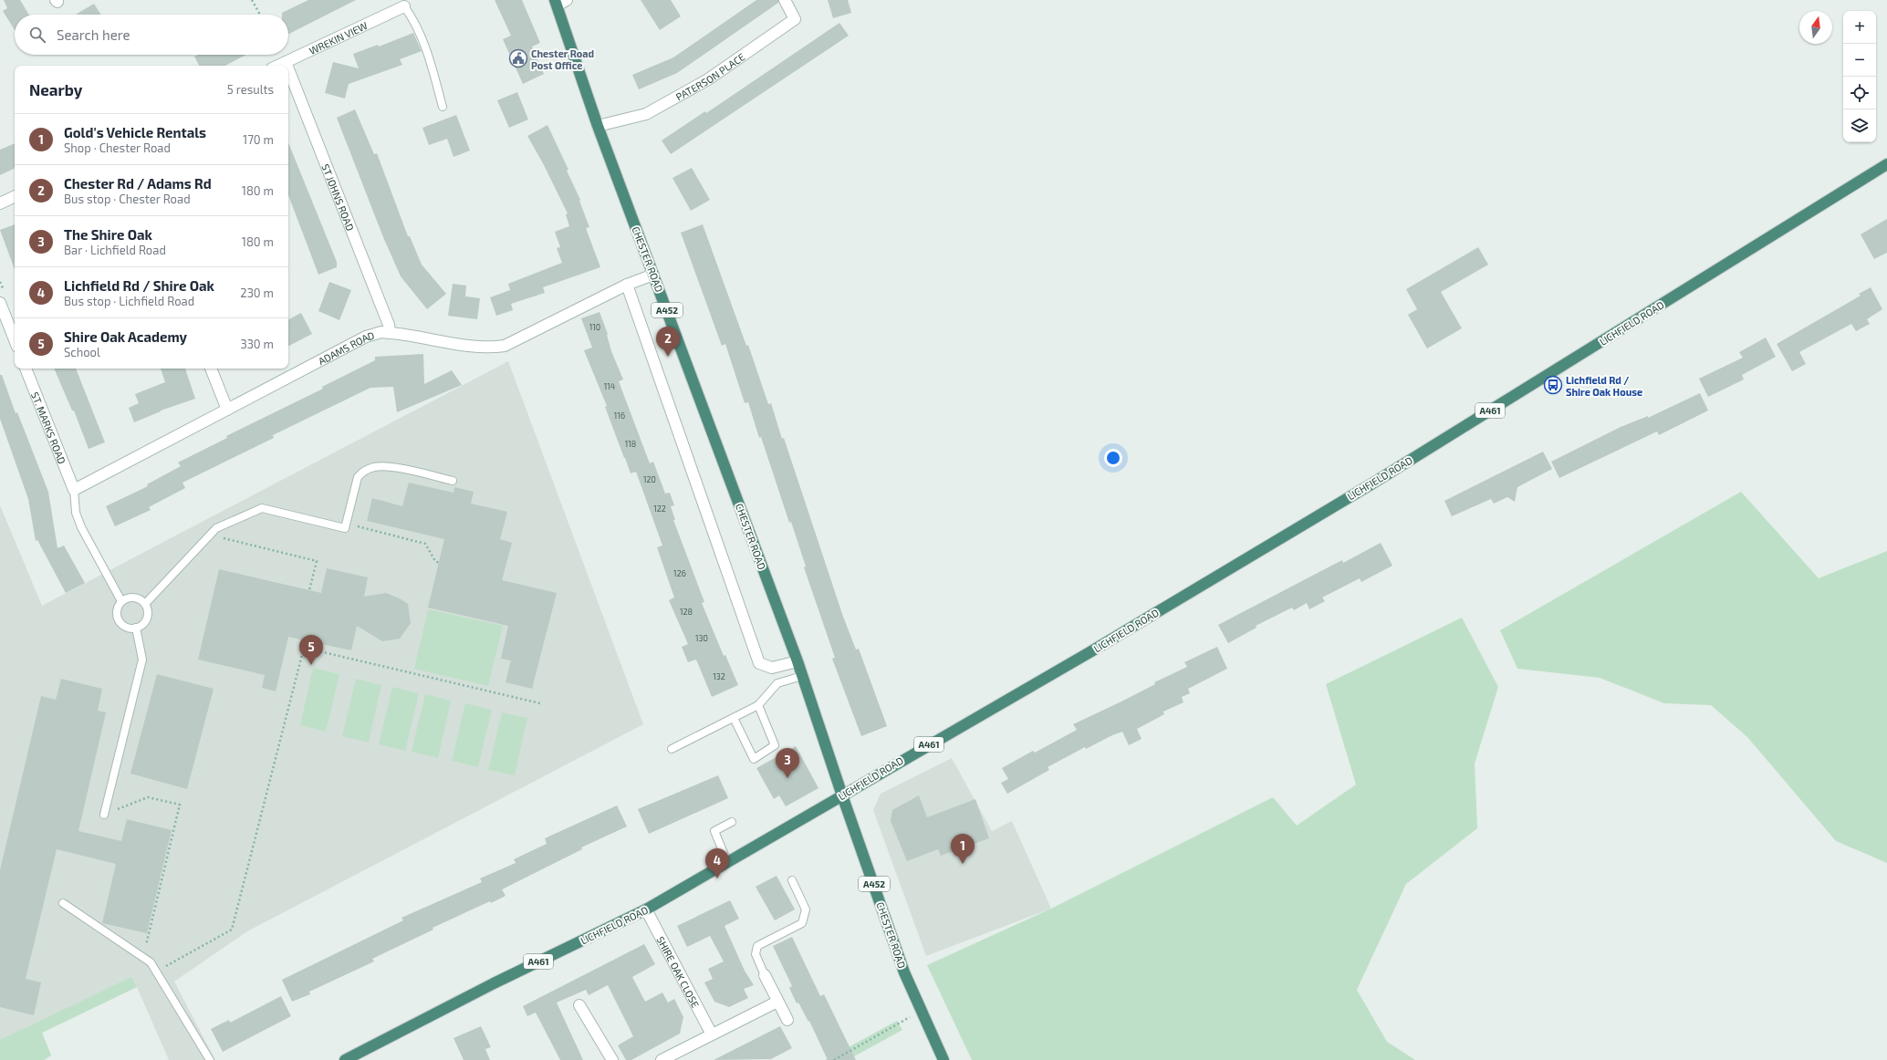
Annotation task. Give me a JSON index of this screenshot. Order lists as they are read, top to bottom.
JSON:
{
  "streets": {
    "highway": [
      "CHESTER ROAD",
      "A452",
      "LICHFIELD ROAD",
      "A461"
    ],
    "street": [
      "WREKIN VIEW",
      "PATERSON PLACE",
      "ST JOHNS ROAD",
      "ADAMS ROAD",
      "ST. MARKS ROAD",
      "SHIRE OAK CLOSE"
    ]
  },
  "crossings": [
    ["WREKIN VIEW", "ST JOHNS ROAD"],
    ["PATERSON PLACE", "CHESTER ROAD"],
    ["ST JOHNS ROAD", "ADAMS ROAD"],
    ["CHESTER ROAD", "LICHFIELD ROAD"],
    ["CHESTER ROAD", "ADAMS ROAD"],
    ["LICHFIELD ROAD", "SHIRE OAK CLOSE"],
    ["ADAMS ROAD", "ST. MARKS ROAD"]
  ],
  "places": {
    "public building": ["Chester Road Post Office"],
    "bus stop": ["Lichfield Rd / Shire Oak House"]
  },
  "house_numbers": [
    "110",
    "114",
    "116",
    "118",
    "120",
    "122",
    "126",
    "128",
    "130",
    "132"
  ],
  "north": "top",
  "page": {
    "map_buttons": ["+", "−"],
    "search": "Search here",
    "heading": ["Nearby", "5 results"],
    "list": [
      {
        "mark": "1",
        "name": "Gold's Vehicle Rentals",
        "note": "Shop · Chester Road",
        "value": "170 m"
      },
      {
        "mark": "2",
        "name": "Chester Rd / Adams Rd",
        "note": "Bus stop · Chester Road",
        "value": "180 m"
      },
      {
        "mark": "3",
        "name": "The Shire Oak",
        "note": "Bar · Lichfield Road",
        "value": "180 m"
      },
      {
        "mark": "4",
        "name": "Lichfield Rd / Shire Oak",
        "note": "Bus stop · Lichfield Road",
        "value": "230 m"
      },
      {
        "mark": "5",
        "name": "Shire Oak Academy",
        "note": "School",
        "value": "330 m"
      }
    ],
    "pins": [
      "2",
      "5",
      "3",
      "1",
      "4"
    ]
  }
}
